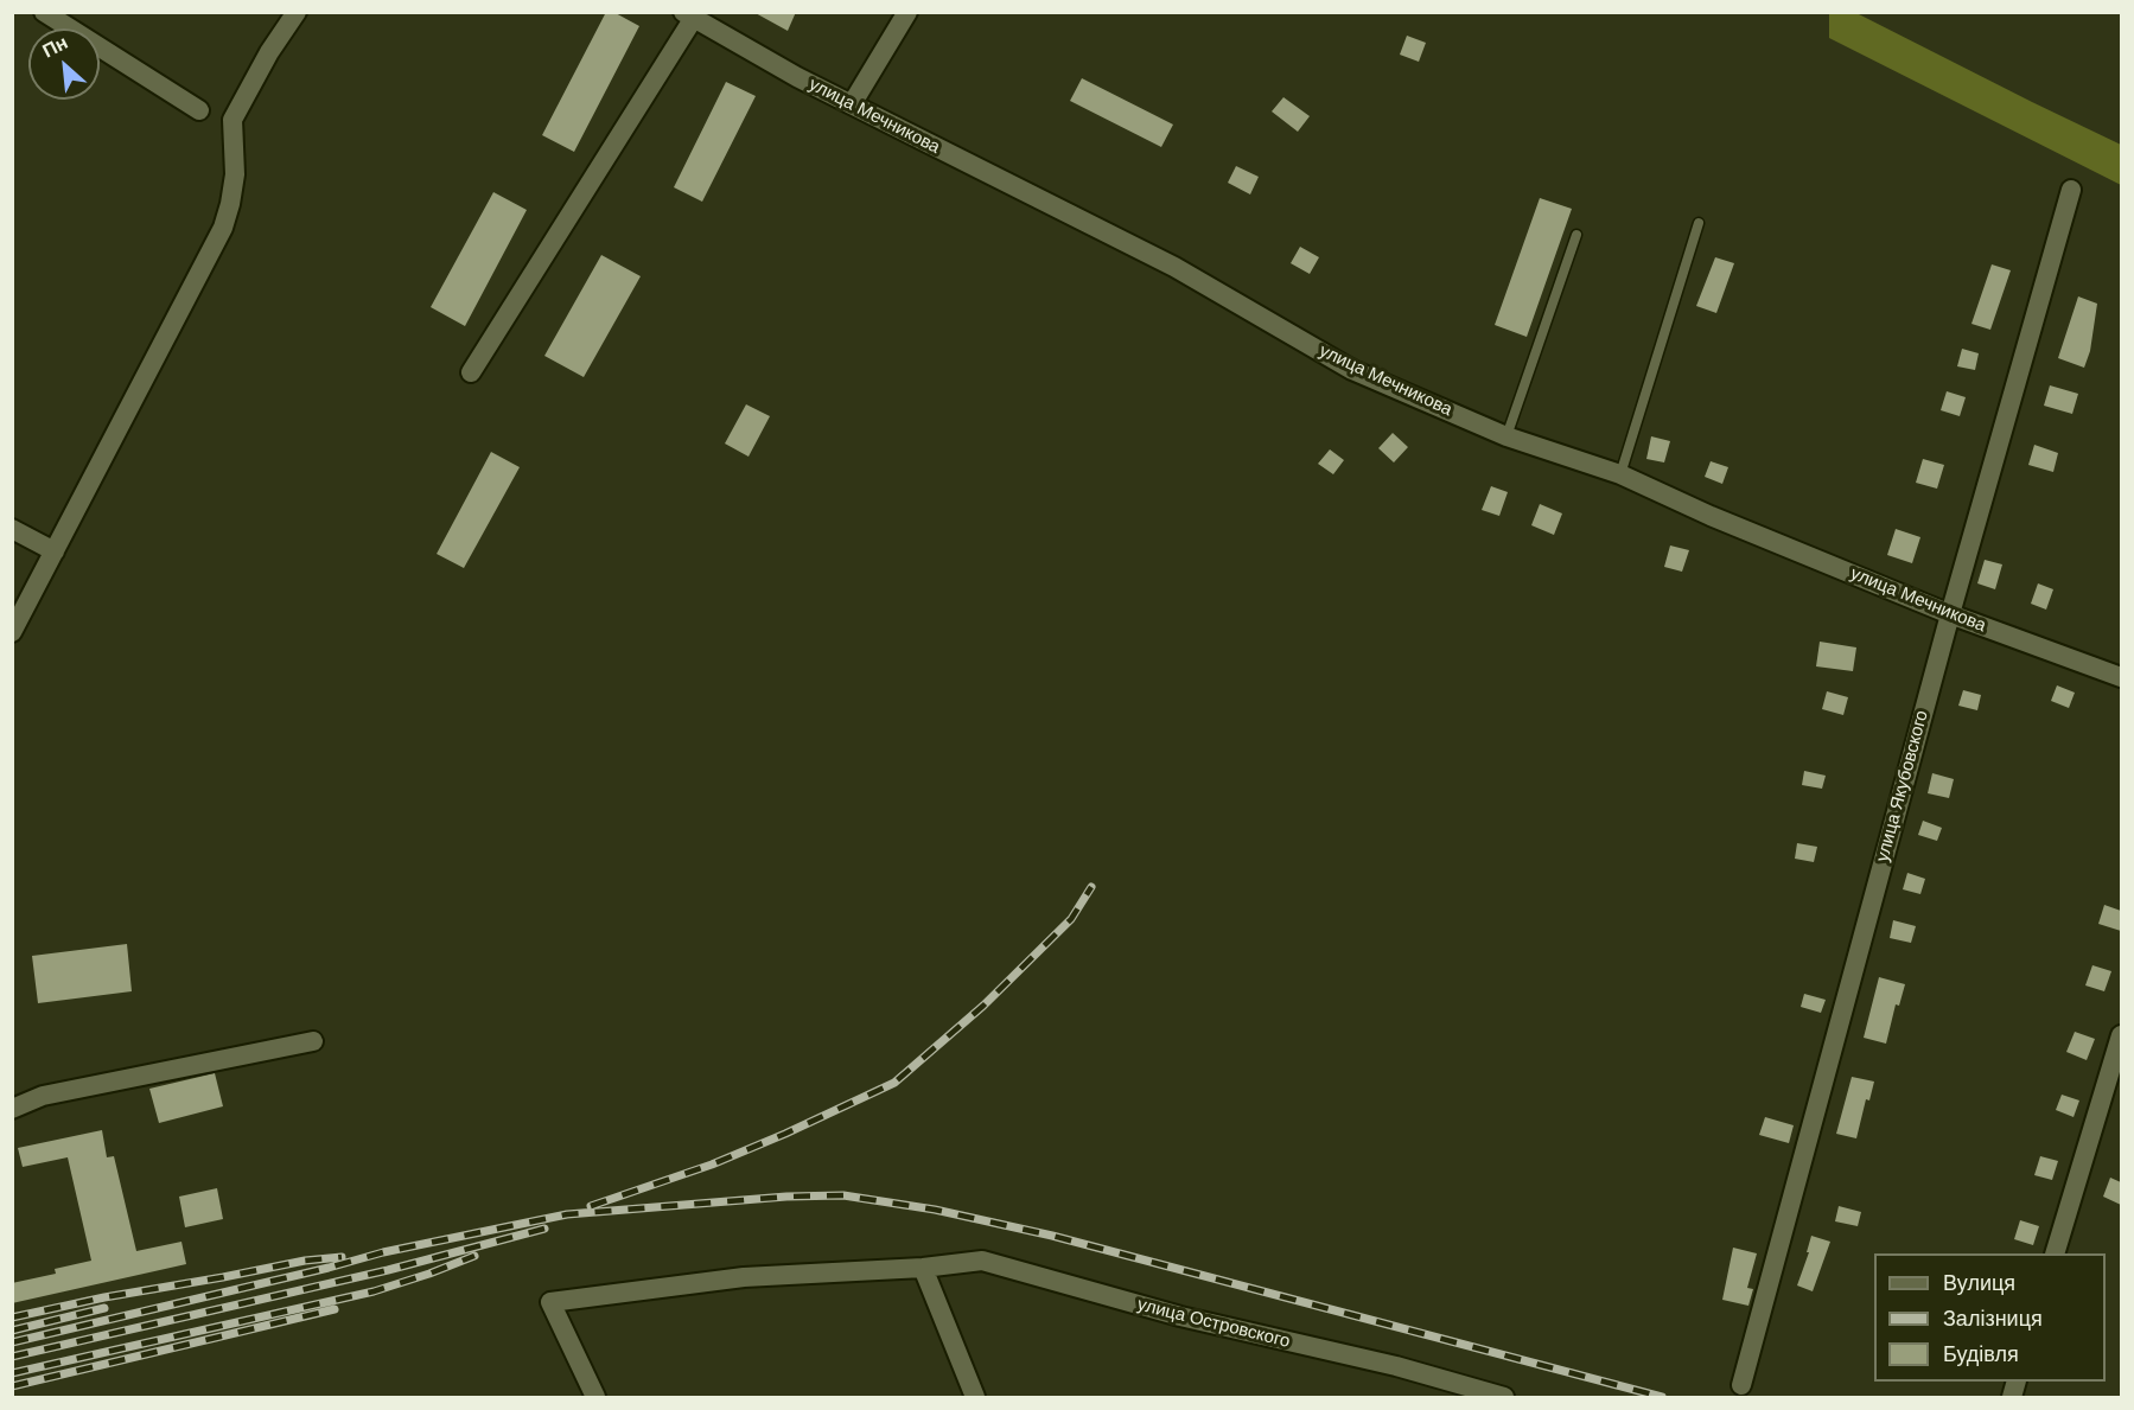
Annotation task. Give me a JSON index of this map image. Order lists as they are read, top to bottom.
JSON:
{
  "streets": {
    "street": ["улица Мечникова", "улица Якубовского", "улица Островского"]
  },
  "crossings": [
    ["улица Мечникова", "улица Якубовского"]
  ],
  "legend": ["Вулиця", "Залізниця", "Будівля"],
  "north": "top left"
}
